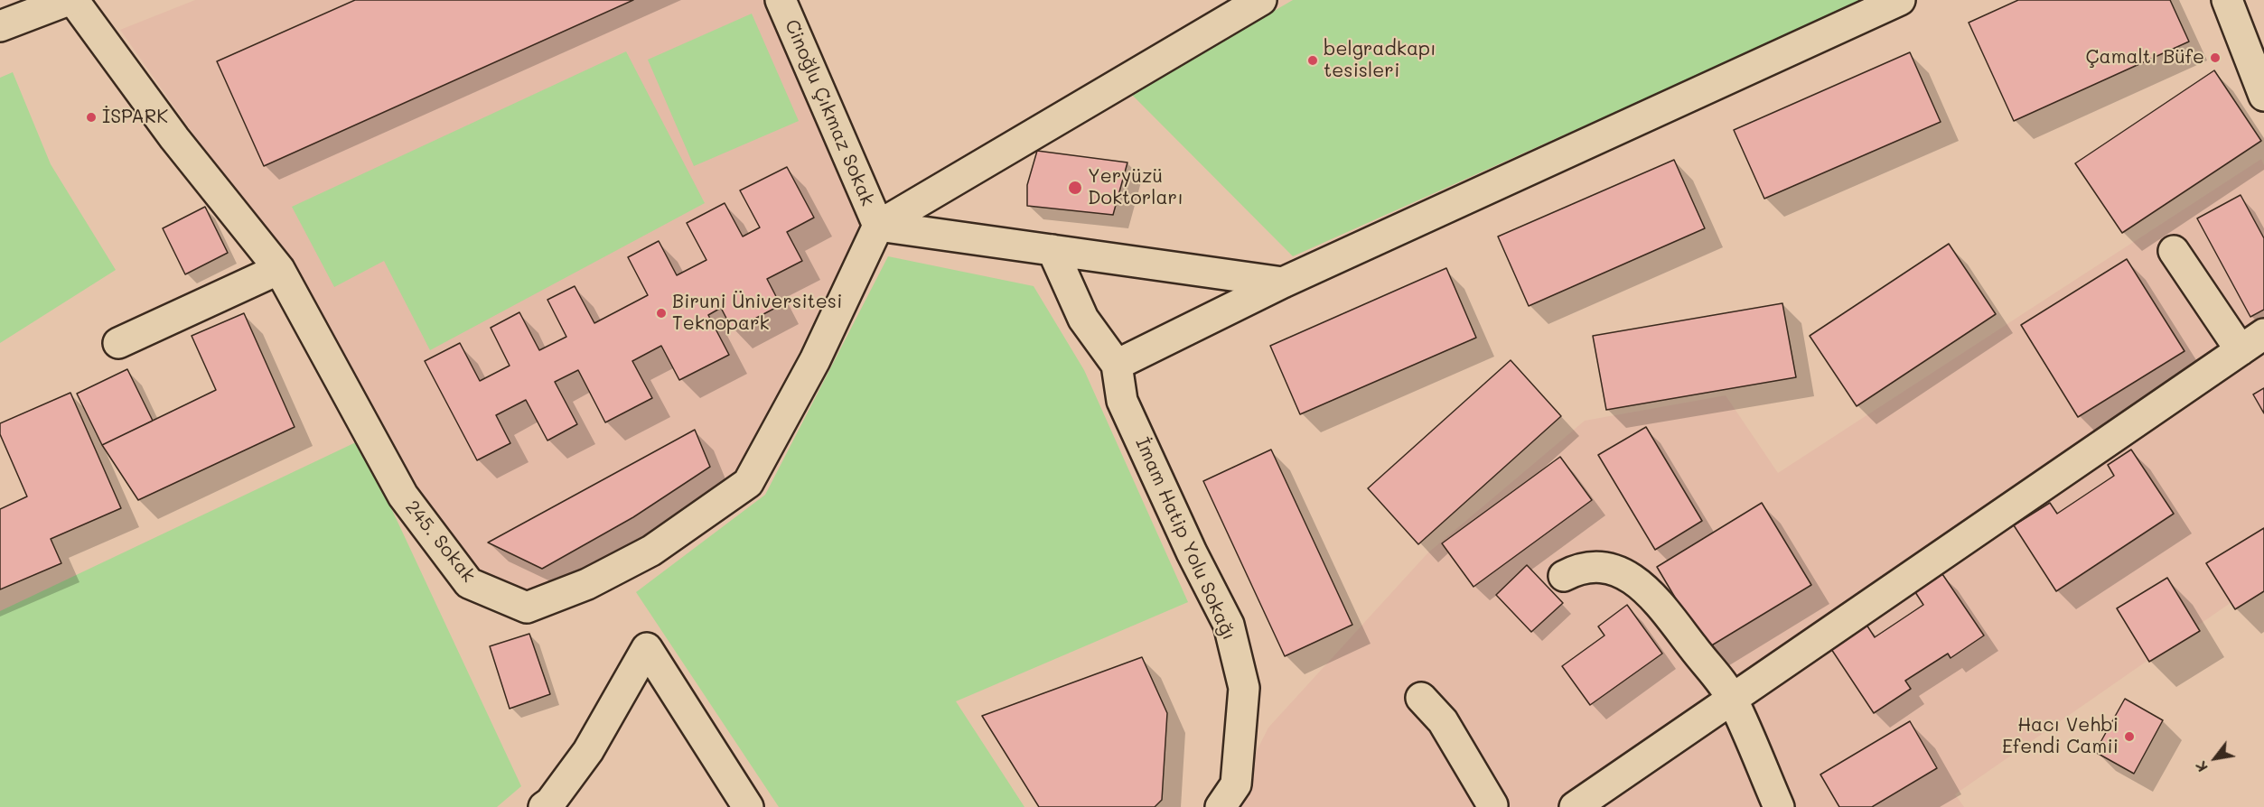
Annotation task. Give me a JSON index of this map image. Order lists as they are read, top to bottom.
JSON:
{
  "streets": {
    "street": ["Cinoğlu Çıkmaz Sokak", "İmam Hatip Yolu Sokağı", "245. Sokak"]
  },
  "crossings": [
    ["Cinoğlu Çıkmaz Sokak", "245. Sokak"]
  ],
  "places": [
    "Çamaltı Büfe",
    "belgradkapı tesisleri",
    "İSPARK",
    "Yeryüzü Doktorları",
    "Biruni Üniversitesi Teknopark",
    "Hacı Vehbi Efendi Camii"
  ],
  "north": "bottom left"
}
